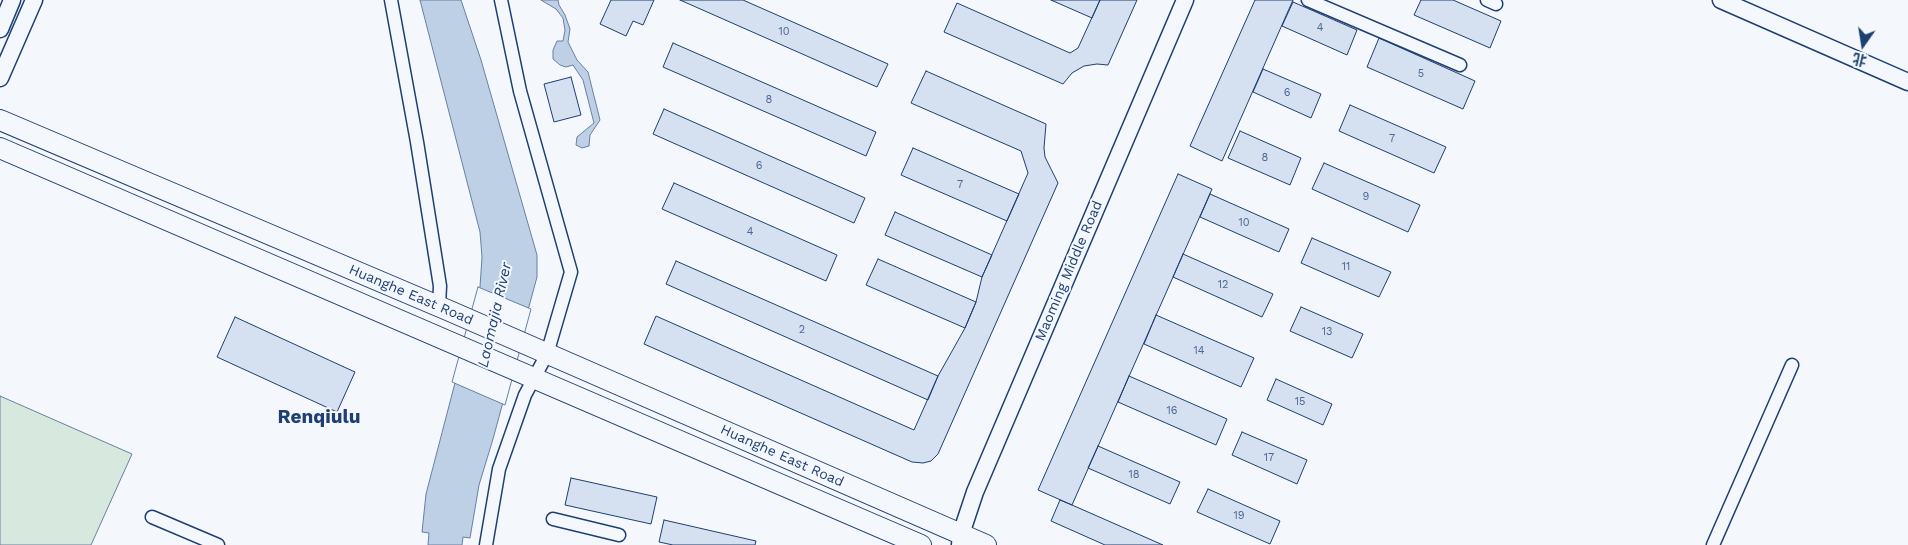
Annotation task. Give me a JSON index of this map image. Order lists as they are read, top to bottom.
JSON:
{
  "streets": {
    "main road": ["Huanghe East Road"],
    "street": ["Maoming Middle Road"]
  },
  "crossings": [
    ["Maoming Middle Road", "Huanghe East Road"]
  ],
  "districts": ["Renqiulu"],
  "water": ["Laomajia River"],
  "house_numbers": [
    "4",
    "10",
    "5",
    "6",
    "8",
    "7",
    "8",
    "6",
    "7",
    "9",
    "10",
    "4",
    "11",
    "12",
    "2",
    "13",
    "14",
    "15",
    "16",
    "17",
    "18",
    "19"
  ],
  "north": "bottom"
}
